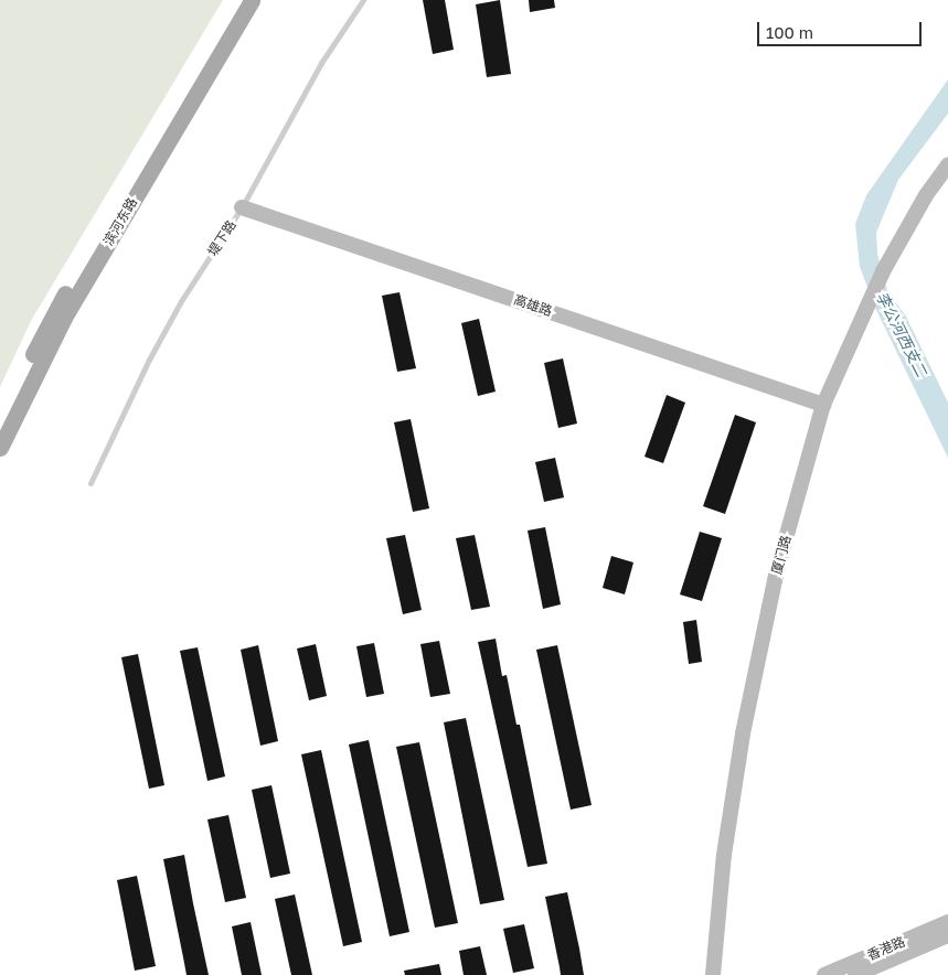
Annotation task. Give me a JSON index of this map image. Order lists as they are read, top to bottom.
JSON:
{
  "streets": {
    "main road": ["滨河东路"],
    "street": ["高雄路", "厦门路", "香港路"],
    "lane": ["堤下路"]
  },
  "crossings": [
    ["堤下路", "高雄路"],
    ["高雄路", "厦门路"]
  ],
  "water": ["李公河西支二"],
  "scale_bar": "100 m"
}
